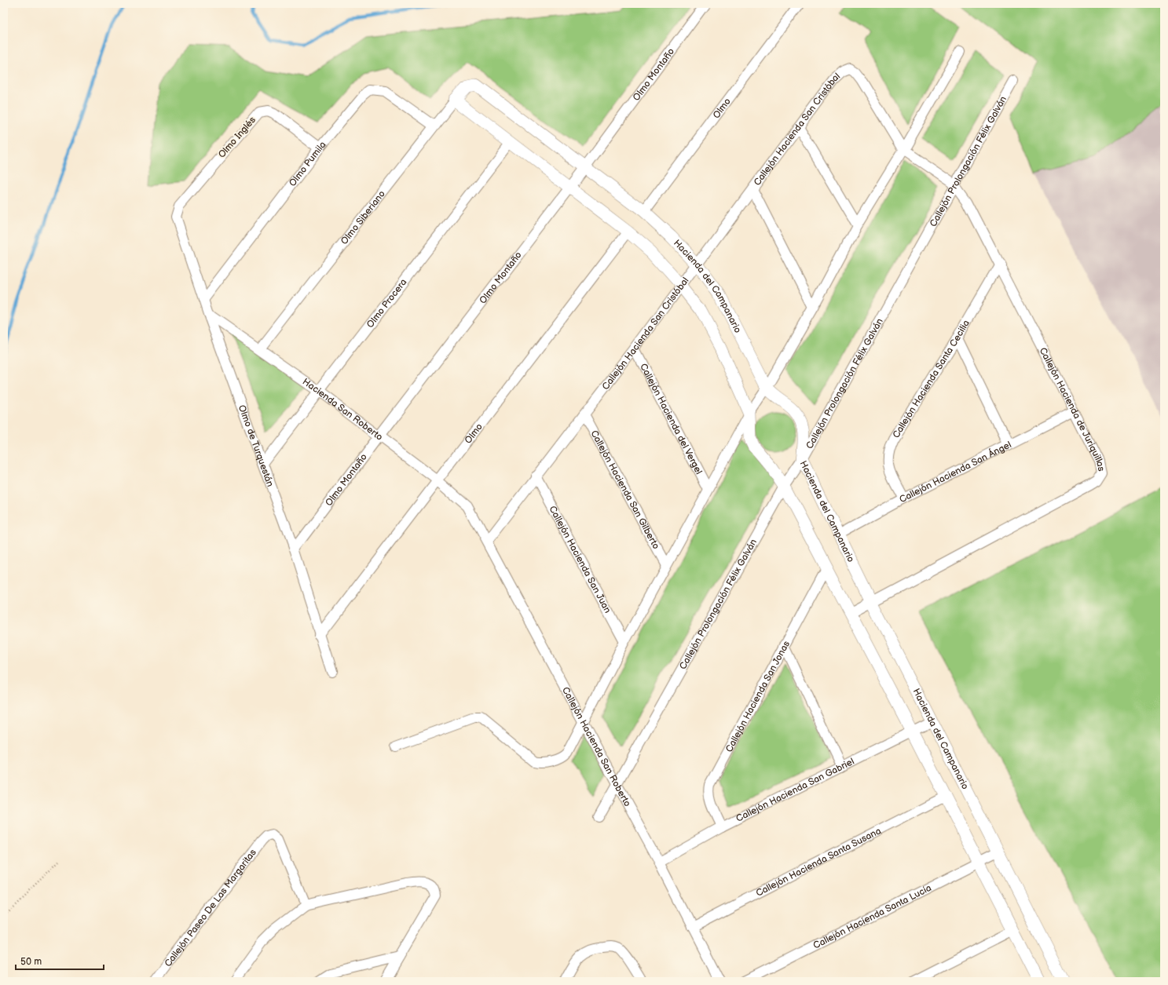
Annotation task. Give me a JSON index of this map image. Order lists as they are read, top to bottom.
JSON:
{
  "streets": {
    "street": [
      "Olmo Montaño",
      "Olmo",
      "Callejón Hacienda San Cristóbal",
      "Olmo Inglés",
      "Callejón Prolongación Félix Galván",
      "Olmo Pumila",
      "Olmo Siberiano",
      "Hacienda del Campanario",
      "Olmo Procera",
      "Callejón Hacienda Santa Cecilia",
      "Hacienda San Roberto",
      "Callejón Hacienda de Juriquillas",
      "Callejón Hacienda del Vergel",
      "Olmo de Turquestán",
      "Callejón Hacienda San Ángel",
      "Callejón Hacienda San Gilberto",
      "Callejón Hacienda San Juan",
      "Callejón Hacienda San Jonas",
      "Callejón Hacienda San Roberto",
      "Callejón Hacienda San Gabriel",
      "Callejón Hacienda Santa Susana",
      "Callejón Paseo De Las Margaritas",
      "Callejón Hacienda Santa Lucia"
    ]
  },
  "crossings": [
    ["Olmo Montaño", "Hacienda del Campanario"],
    ["Olmo Montaño", "Hacienda San Roberto"],
    ["Olmo Montaño", "Olmo de Turquestán"],
    ["Olmo", "Hacienda del Campanario"],
    ["Olmo", "Hacienda San Roberto"],
    ["Olmo", "Olmo de Turquestán"],
    ["Callejón Hacienda San Cristóbal", "Hacienda del Campanario"],
    ["Callejón Hacienda San Cristóbal", "Callejón Hacienda de Juriquillas"],
    ["Callejón Hacienda San Cristóbal", "Callejón Hacienda del Vergel"],
    ["Callejón Hacienda San Cristóbal", "Callejón Hacienda San Gilberto"],
    ["Callejón Hacienda San Cristóbal", "Callejón Hacienda San Juan"],
    ["Callejón Hacienda San Cristóbal", "Callejón Hacienda San Roberto"],
    ["Olmo Inglés", "Olmo Pumila"],
    ["Olmo Inglés", "Olmo de Turquestán"],
    ["Callejón Prolongación Félix Galván", "Hacienda del Campanario"],
    ["Callejón Prolongación Félix Galván", "Callejón Hacienda de Juriquillas"],
    ["Callejón Prolongación Félix Galván", "Callejón Hacienda San Roberto"],
    ["Olmo Pumila", "Olmo Siberiano"],
    ["Olmo Pumila", "Olmo de Turquestán"],
    ["Olmo Siberiano", "Hacienda del Campanario"],
    ["Olmo Siberiano", "Hacienda San Roberto"],
    ["Hacienda del Campanario", "Olmo Procera"],
    ["Hacienda del Campanario", "Callejón Hacienda de Juriquillas"],
    ["Hacienda del Campanario", "Callejón Hacienda San Ángel"],
    ["Hacienda del Campanario", "Callejón Hacienda San Jonas"],
    ["Hacienda del Campanario", "Callejón Hacienda San Gabriel"],
    ["Hacienda del Campanario", "Callejón Hacienda Santa Susana"],
    ["Hacienda del Campanario", "Callejón Hacienda Santa Lucia"],
    ["Olmo Procera", "Hacienda San Roberto"],
    ["Olmo Procera", "Olmo de Turquestán"],
    ["Callejón Hacienda Santa Cecilia", "Callejón Hacienda de Juriquillas"],
    ["Callejón Hacienda Santa Cecilia", "Callejón Hacienda San Ángel"],
    ["Hacienda San Roberto", "Olmo de Turquestán"],
    ["Hacienda San Roberto", "Callejón Hacienda San Roberto"],
    ["Callejón Hacienda de Juriquillas", "Callejón Hacienda San Ángel"],
    ["Callejón Hacienda San Jonas", "Callejón Hacienda San Gabriel"],
    ["Callejón Hacienda San Roberto", "Callejón Hacienda San Gabriel"],
    ["Callejón Hacienda San Roberto", "Callejón Hacienda Santa Susana"]
  ],
  "scale_bar": "50 m"
}
